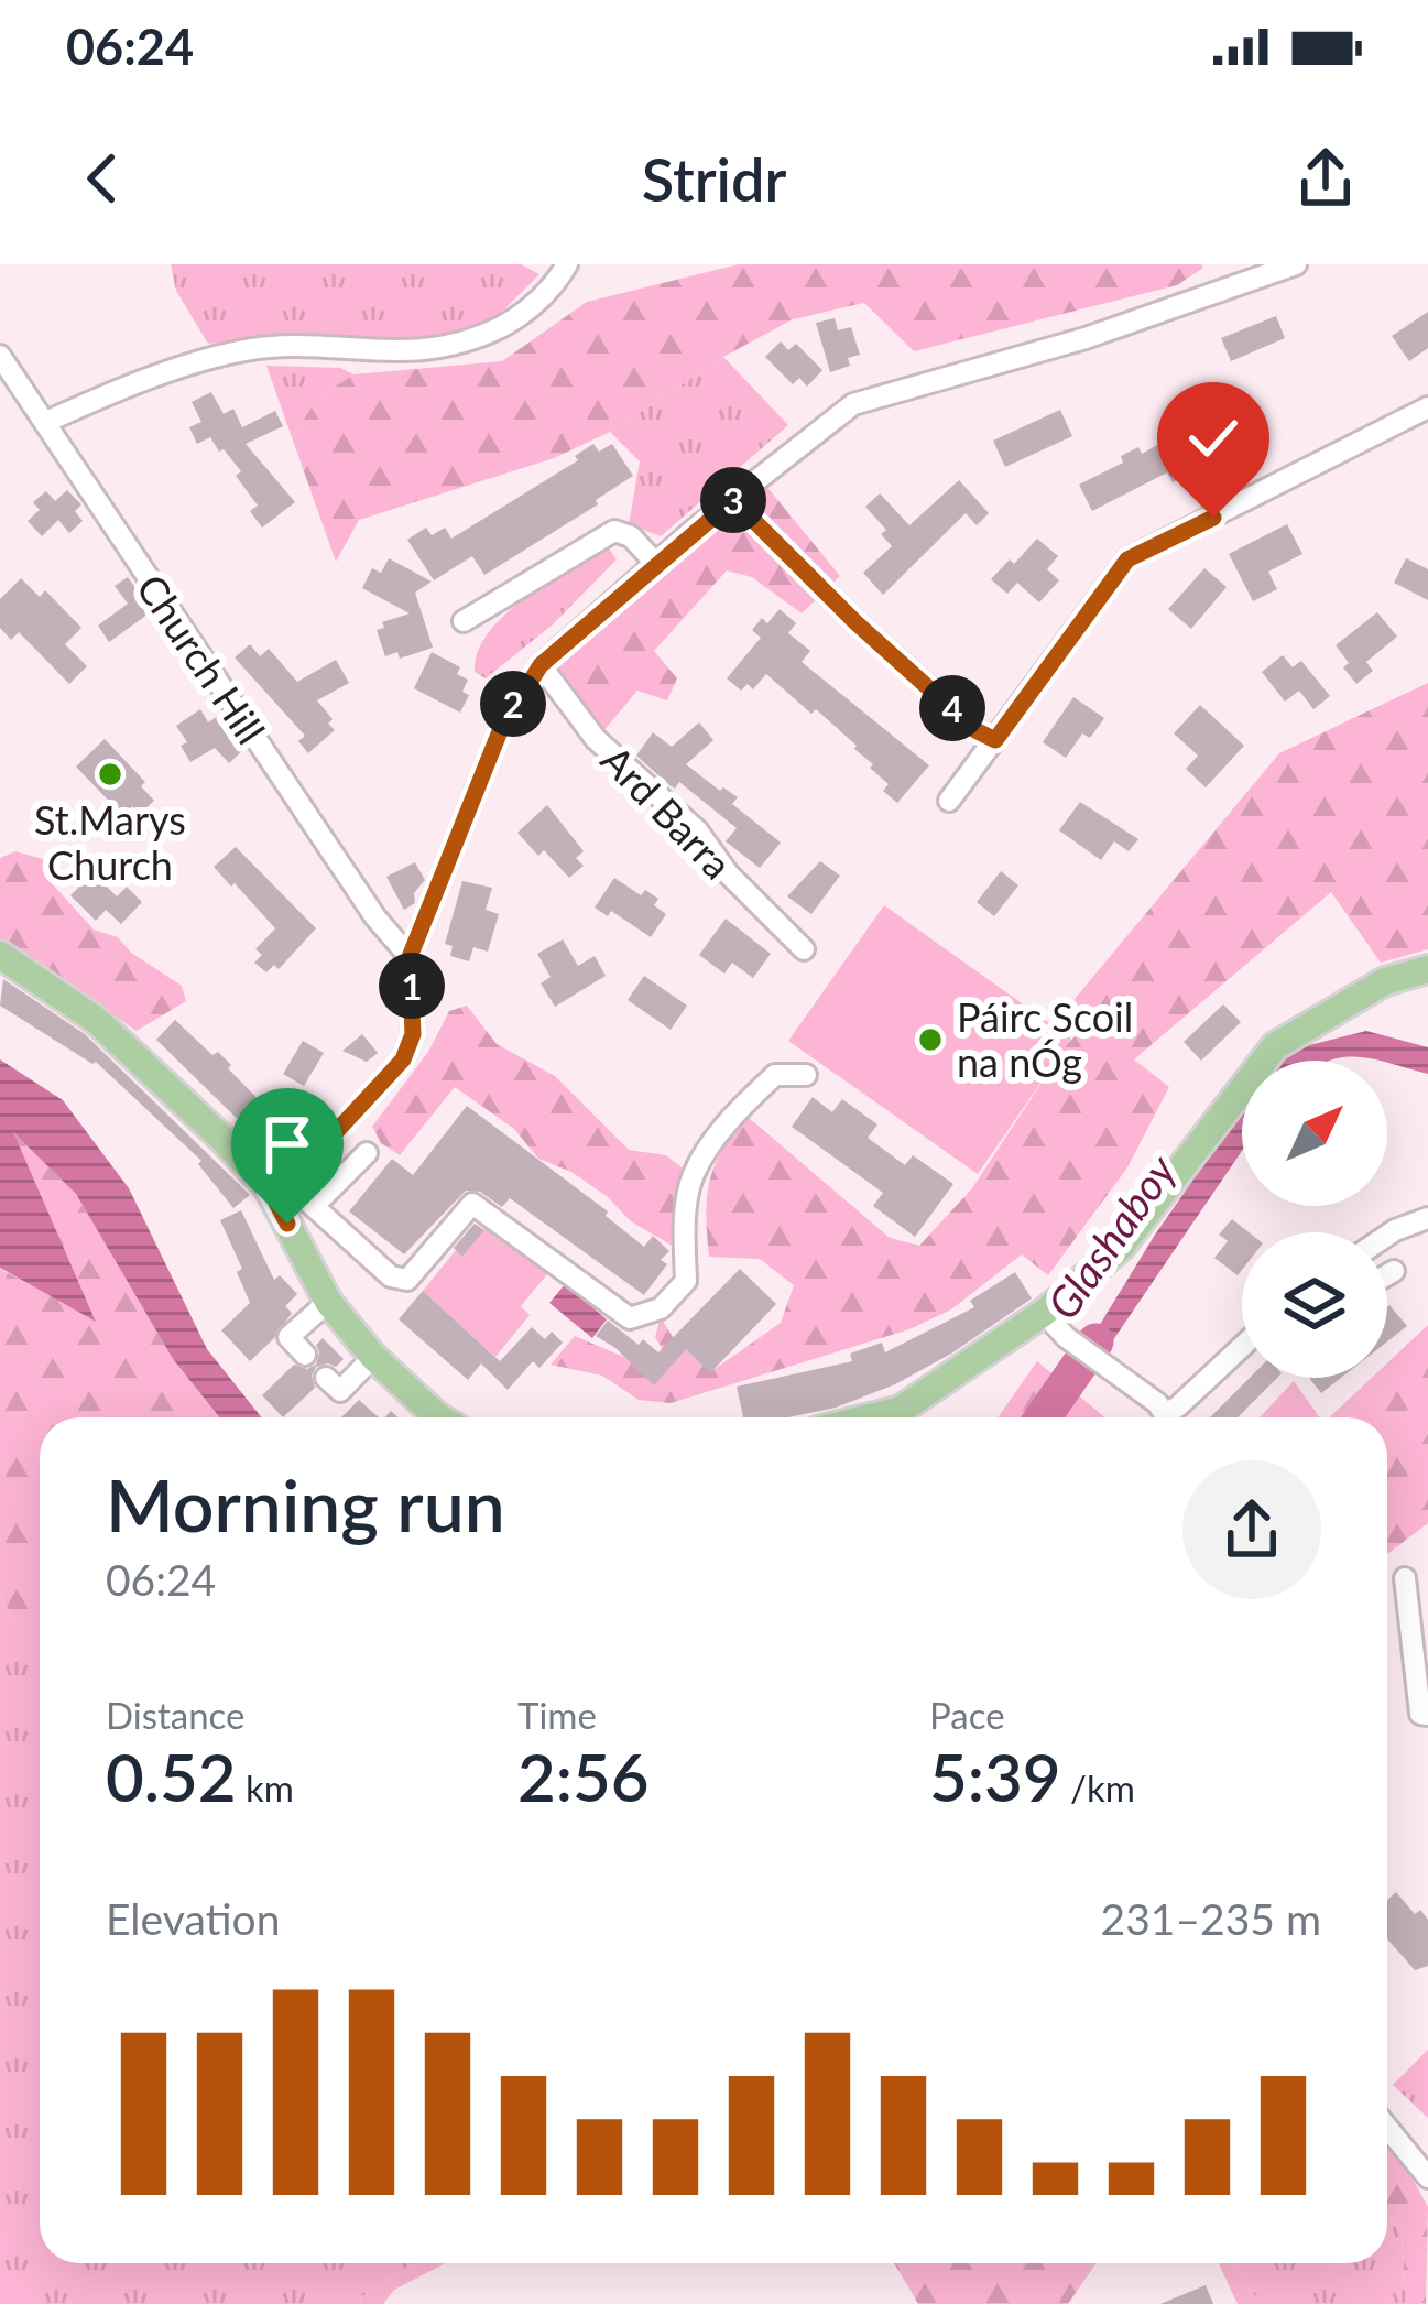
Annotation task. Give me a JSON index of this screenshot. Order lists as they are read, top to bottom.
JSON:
{
  "streets": {
    "street": ["Church Hill", "Ard Barra"]
  },
  "water": ["Glashaboy"],
  "places": ["St.Marys Church", "Páirc Scoil na nÓg"],
  "north": "top right",
  "page": {
    "status": "06:24",
    "header": "Stridr",
    "pins": [
      "3",
      "2",
      "4",
      "1"
    ],
    "heading": ["Morning run", "06:24"],
    "stats": [
      ["Distance", "0.52 km"],
      ["Time", "2:56"],
      ["Pace", "5:39 /km"]
    ],
    "chart": ["Elevation", "231–235 m"]
  }
}
